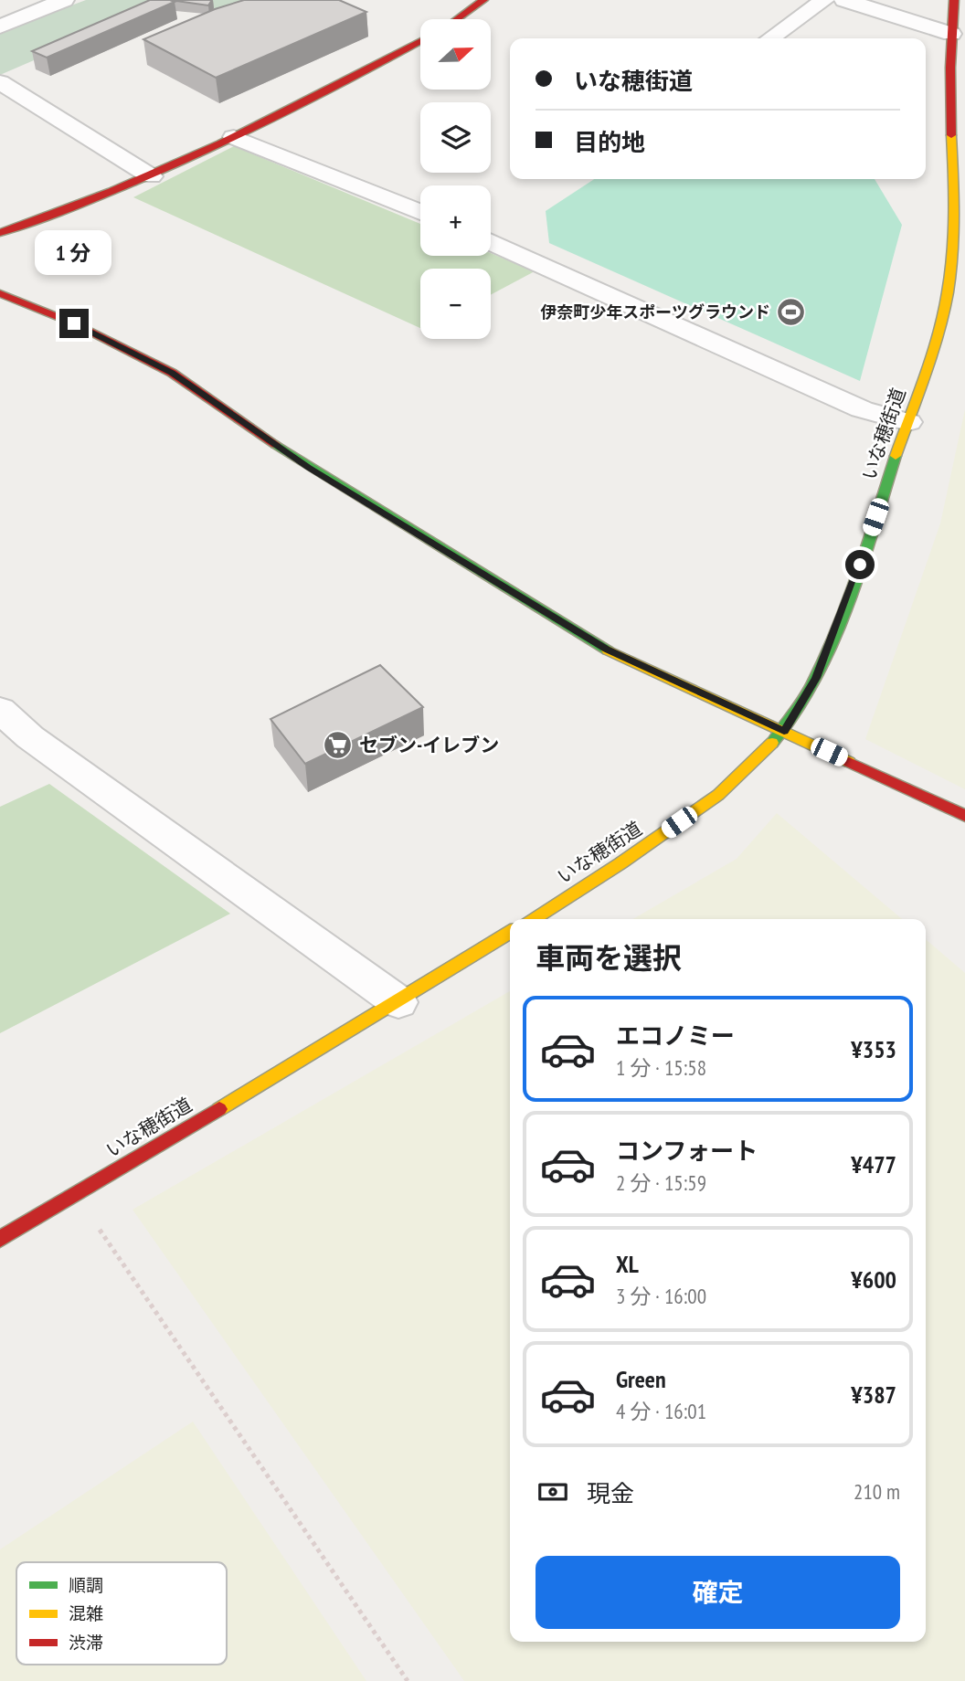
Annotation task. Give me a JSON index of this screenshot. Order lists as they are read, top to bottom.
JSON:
{
  "streets": {
    "street": ["いな穂街道"]
  },
  "places": {
    "sports": ["伊奈町少年スポーツグラウンド"],
    "supermarket": ["セブン-イレブン"]
  },
  "legend": ["順調", "混雑", "渋滞"],
  "north": "right",
  "page": {
    "map_buttons": ["+", "−"],
    "banner": ["いな穂街道", "目的地"],
    "bubble": "1 分",
    "heading": "車両を選択",
    "list": [
      {
        "name": "エコノミー",
        "note": "1 分 · 15:58",
        "value": "¥353"
      },
      {
        "name": "コンフォート",
        "note": "2 分 · 15:59",
        "value": "¥477"
      },
      {
        "name": "XL",
        "note": "3 分 · 16:00",
        "value": "¥600"
      },
      {
        "name": "Green",
        "note": "4 分 · 16:01",
        "value": "¥387"
      }
    ],
    "pay": ["現金", "210 m"],
    "buttons": "確定"
  }
}
